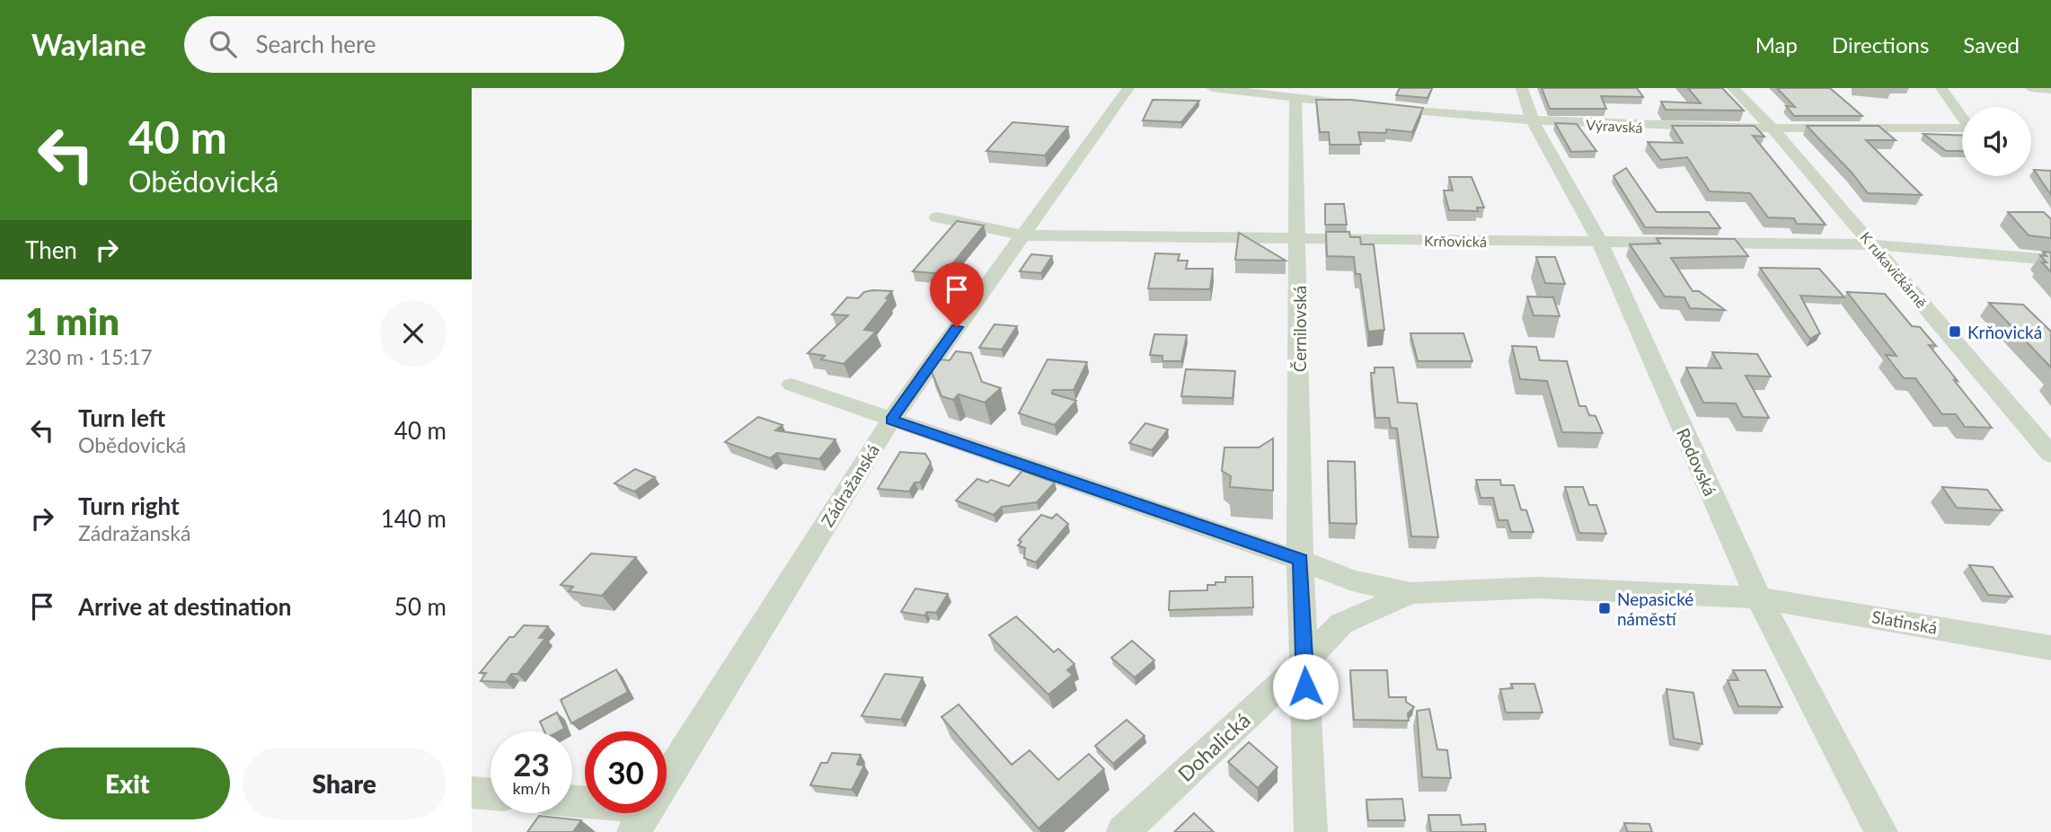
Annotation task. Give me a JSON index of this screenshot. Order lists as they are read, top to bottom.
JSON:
{
  "streets": {
    "street": [
      "Výravská",
      "Krňovická",
      "K rukavičkárně",
      "Černilovská",
      "Rodovská",
      "Zádražanská",
      "Slatinská",
      "Dohalická"
    ]
  },
  "crossings": [
    ["Výravská", "K rukavičkárně"],
    ["Výravská", "Černilovská"],
    ["Výravská", "Rodovská"],
    ["Krňovická", "K rukavičkárně"],
    ["Krňovická", "Černilovská"],
    ["Krňovická", "Rodovská"],
    ["Krňovická", "Zádražanská"],
    ["Rodovská", "Slatinská"]
  ],
  "places": {
    "transit": ["Krňovická", "Nepasické náměstí"]
  },
  "page": {
    "header": "Waylane",
    "search": "Search here",
    "nav": ["Map", "Directions", "Saved"],
    "turn": ["40 m", "Obědovická"],
    "then": "Then",
    "heading": ["1 min", "230 m · 15:17"],
    "list": [
      {
        "name": "Turn left",
        "note": "Obědovická",
        "value": "40 m"
      },
      {
        "name": "Turn right",
        "note": "Zádražanská",
        "value": "140 m"
      },
      {
        "name": "Arrive at destination",
        "value": "50 m"
      }
    ],
    "speed": "23 km/h",
    "limit": "30",
    "buttons": ["Exit", "Share"]
  }
}
